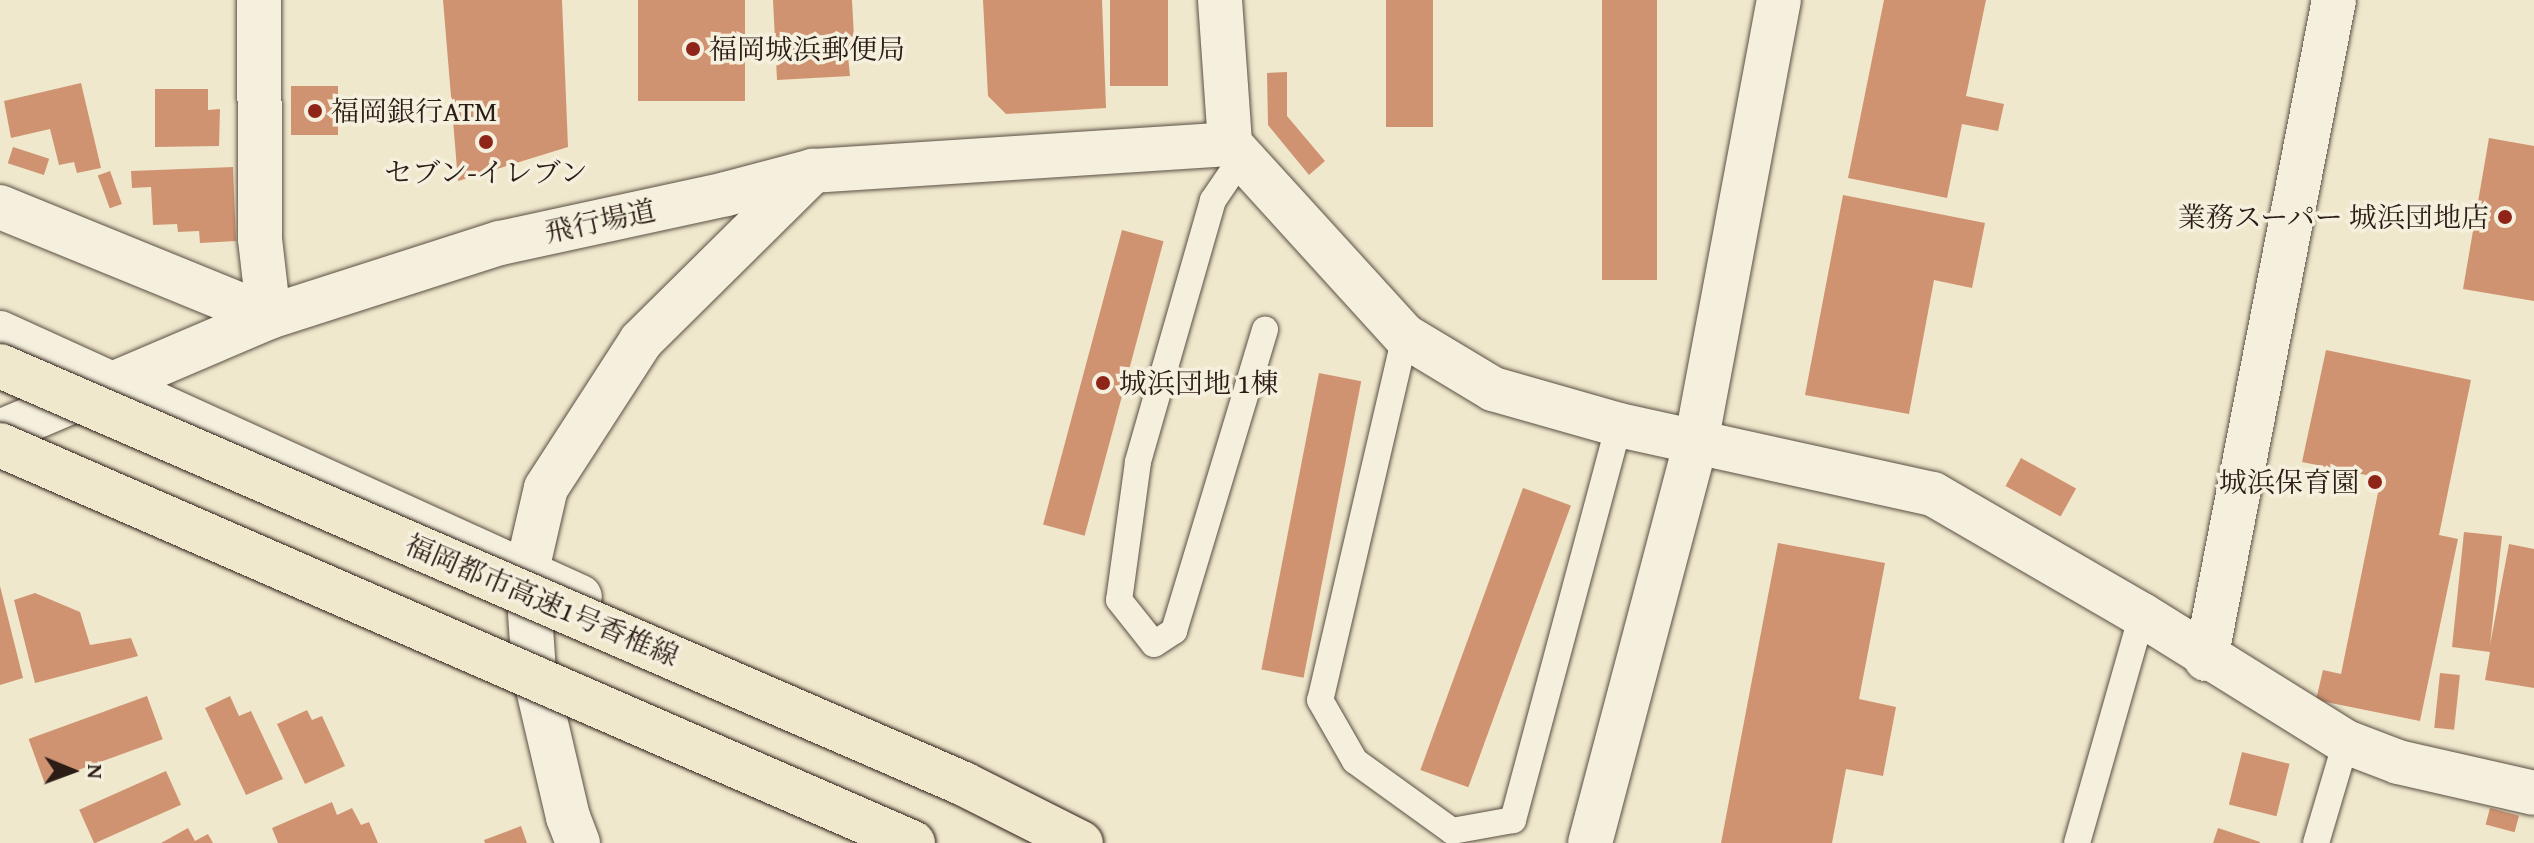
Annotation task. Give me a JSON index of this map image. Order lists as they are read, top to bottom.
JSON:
{
  "streets": {
    "highway": ["福岡都市高速1号香椎線"],
    "street": ["飛行場道"]
  },
  "places": [
    "福岡城浜郵便局",
    "福岡銀行ATM",
    "セブン-イレブン",
    "業務スーパー 城浜団地店",
    "城浜団地 1棟",
    "城浜保育園"
  ],
  "north": "right"
}
